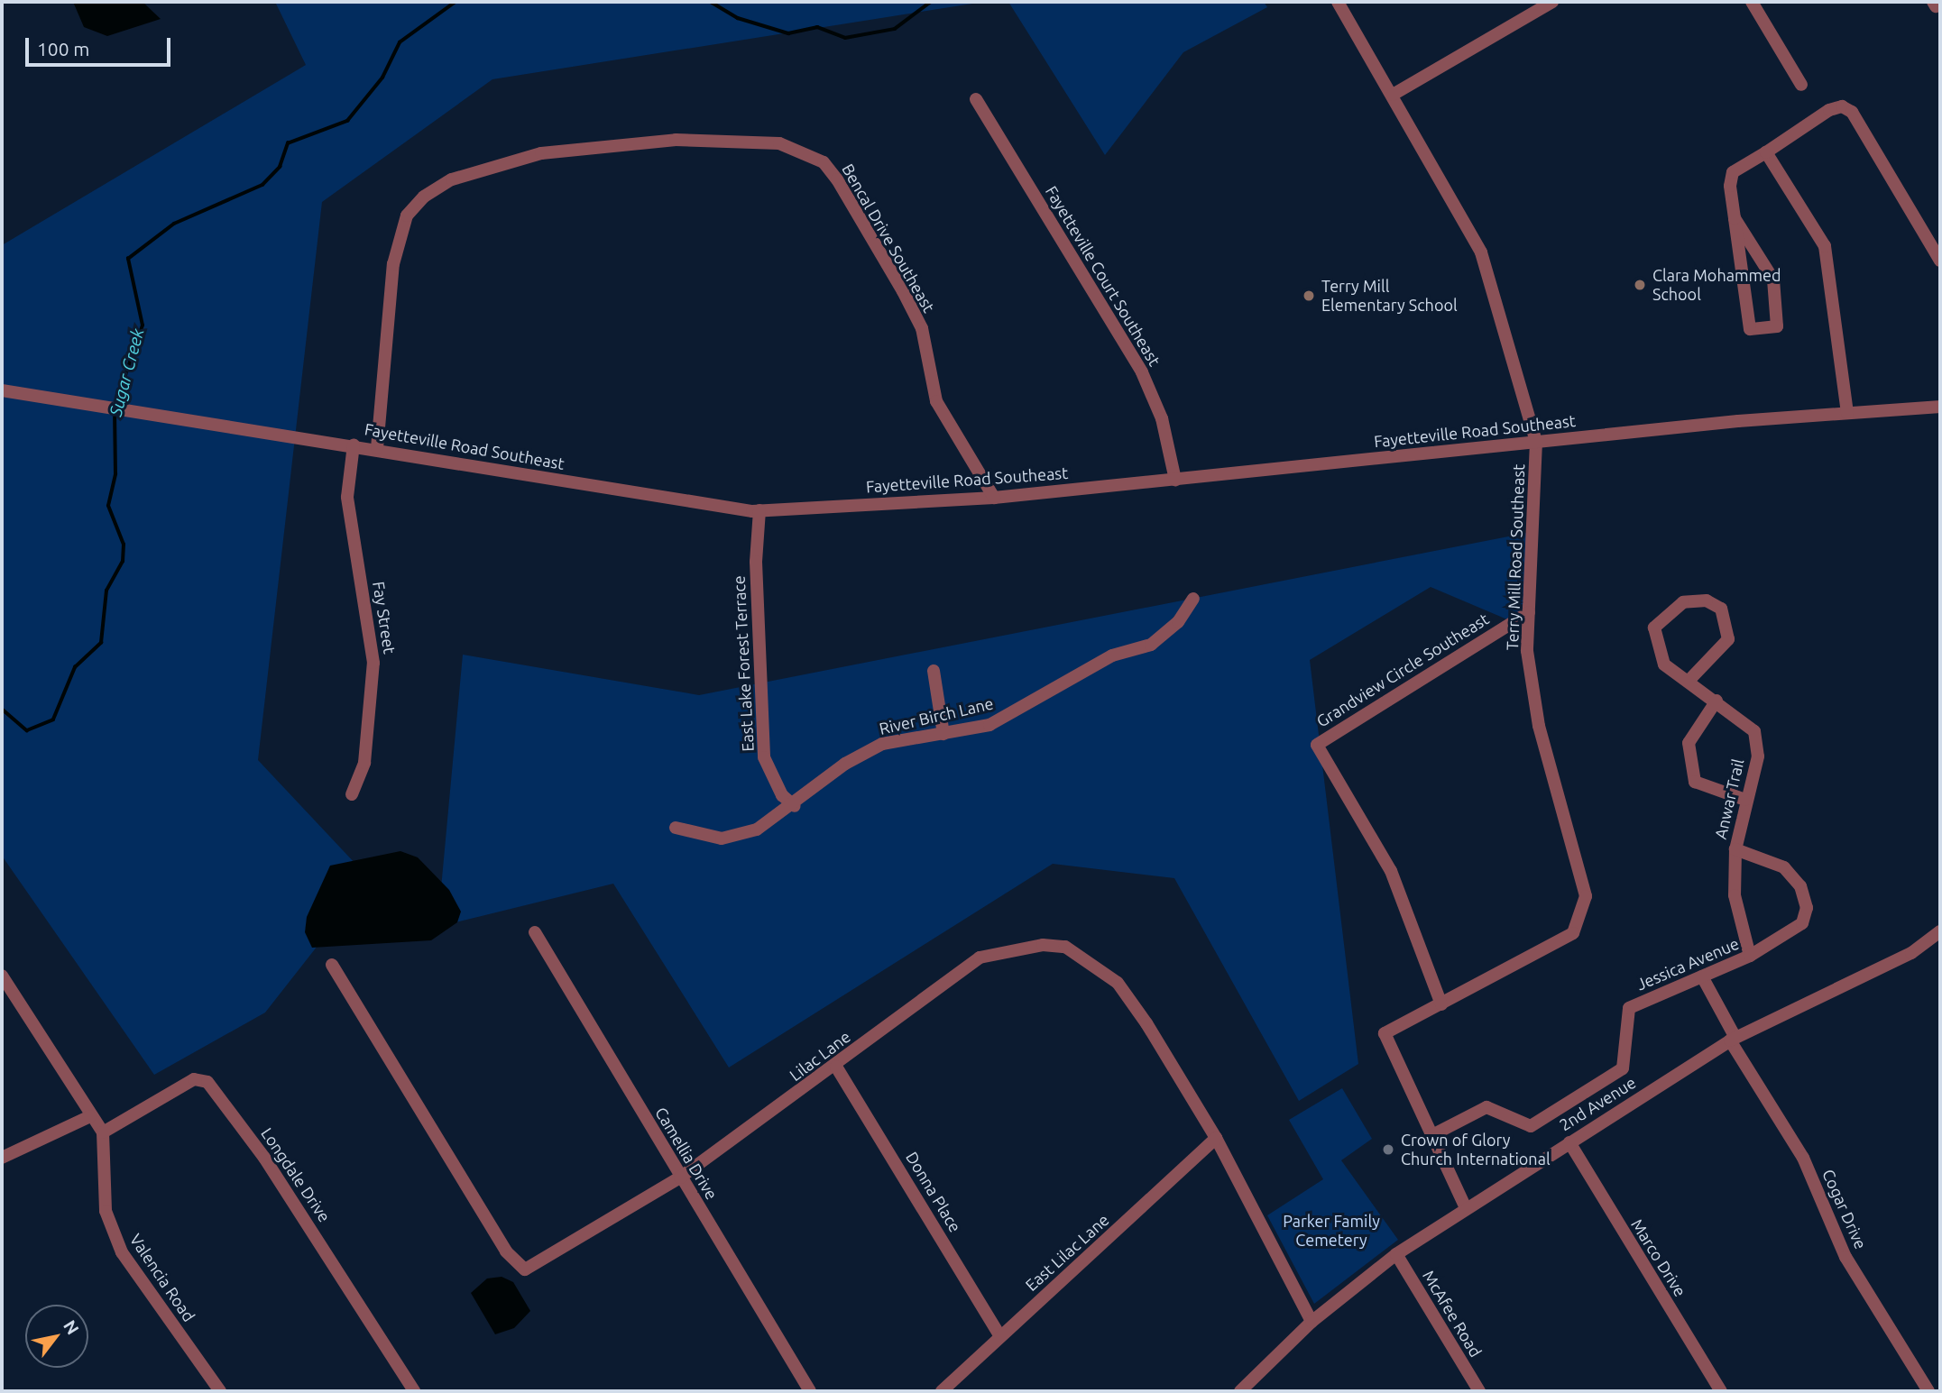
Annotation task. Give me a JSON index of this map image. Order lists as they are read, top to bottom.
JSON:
{
  "streets": {
    "street": [
      "Bencal Drive Southeast",
      "Fayetteville Court Southeast",
      "Fayetteville Road Southeast",
      "Terry Mill Road Southeast",
      "Fay Street",
      "East Lake Forest Terrace",
      "Grandview Circle Southeast",
      "River Birch Lane",
      "Anwar Trail",
      "Jessica Avenue",
      "Lilac Lane",
      "2nd Avenue",
      "Camellia Drive",
      "Longdale Drive",
      "Donna Place",
      "Cogar Drive",
      "East Lilac Lane",
      "Marco Drive",
      "Valencia Road",
      "McAfee Road"
    ]
  },
  "crossings": [
    ["Bencal Drive Southeast", "Fayetteville Road Southeast"],
    ["Fayetteville Court Southeast", "Fayetteville Road Southeast"],
    ["Fayetteville Road Southeast", "Terry Mill Road Southeast"],
    ["Fayetteville Road Southeast", "Fay Street"],
    ["Fayetteville Road Southeast", "East Lake Forest Terrace"],
    ["Terry Mill Road Southeast", "Grandview Circle Southeast"],
    ["Terry Mill Road Southeast", "Jessica Avenue"],
    ["Terry Mill Road Southeast", "2nd Avenue"],
    ["East Lake Forest Terrace", "River Birch Lane"],
    ["Anwar Trail", "Jessica Avenue"],
    ["Jessica Avenue", "Cogar Drive"],
    ["Lilac Lane", "2nd Avenue"],
    ["Lilac Lane", "Camellia Drive"],
    ["Lilac Lane", "Donna Place"],
    ["Lilac Lane", "East Lilac Lane"],
    ["2nd Avenue", "Cogar Drive"],
    ["2nd Avenue", "Marco Drive"],
    ["2nd Avenue", "McAfee Road"],
    ["Longdale Drive", "Valencia Road"],
    ["Donna Place", "East Lilac Lane"]
  ],
  "water": ["Sugar Creek"],
  "parks": ["Parker Family Cemetery"],
  "places": ["Clara Mohammed School", "Terry Mill Elementary School", "Crown of Glory Church International"],
  "scale_bar": "100 m",
  "north": "top right"
}
